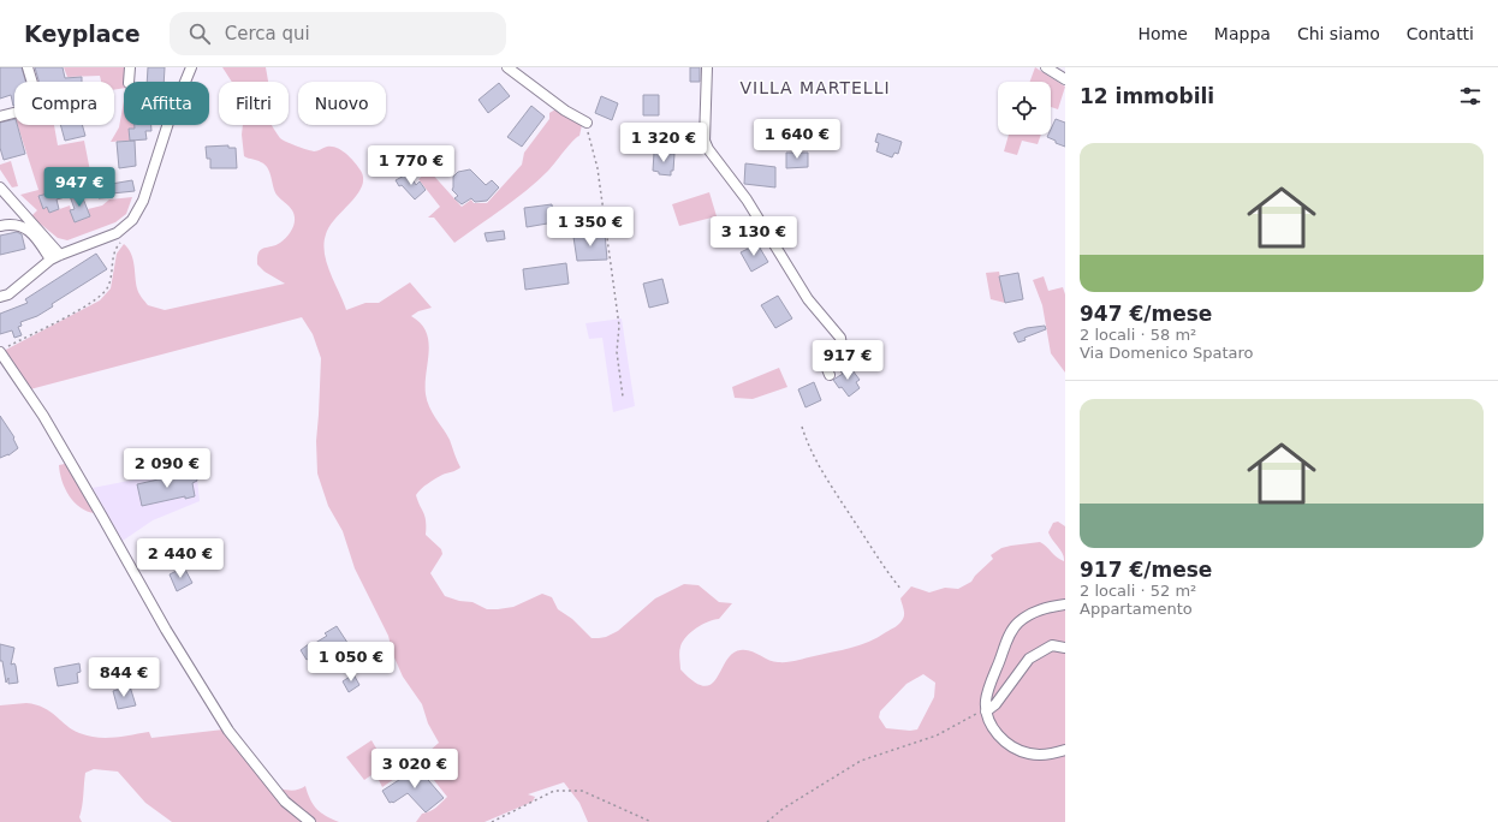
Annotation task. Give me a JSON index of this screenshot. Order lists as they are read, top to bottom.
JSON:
{
  "districts": ["VILLA MARTELLI"],
  "page": {
    "header": "Keyplace",
    "search": "Cerca qui",
    "nav": [
      "Home",
      "Mappa",
      "Chi siamo",
      "Contatti"
    ],
    "heading": "12 immobili",
    "chip": [
      "Compra",
      "Affitta",
      "Filtri",
      "Nuovo"
    ],
    "price": [
      "1 640 €",
      "1 320 €",
      "1 770 €",
      "947 €",
      "1 350 €",
      "3 130 €",
      "917 €",
      "2 090 €",
      "2 440 €",
      "1 050 €",
      "844 €",
      "3 020 €"
    ],
    "list": [
      {
        "name": "947 €/mese",
        "note": "2 locali · 58 m² · Via Domenico Spataro"
      },
      {
        "name": "917 €/mese",
        "note": "2 locali · 52 m² · Appartamento"
      }
    ]
  }
}
